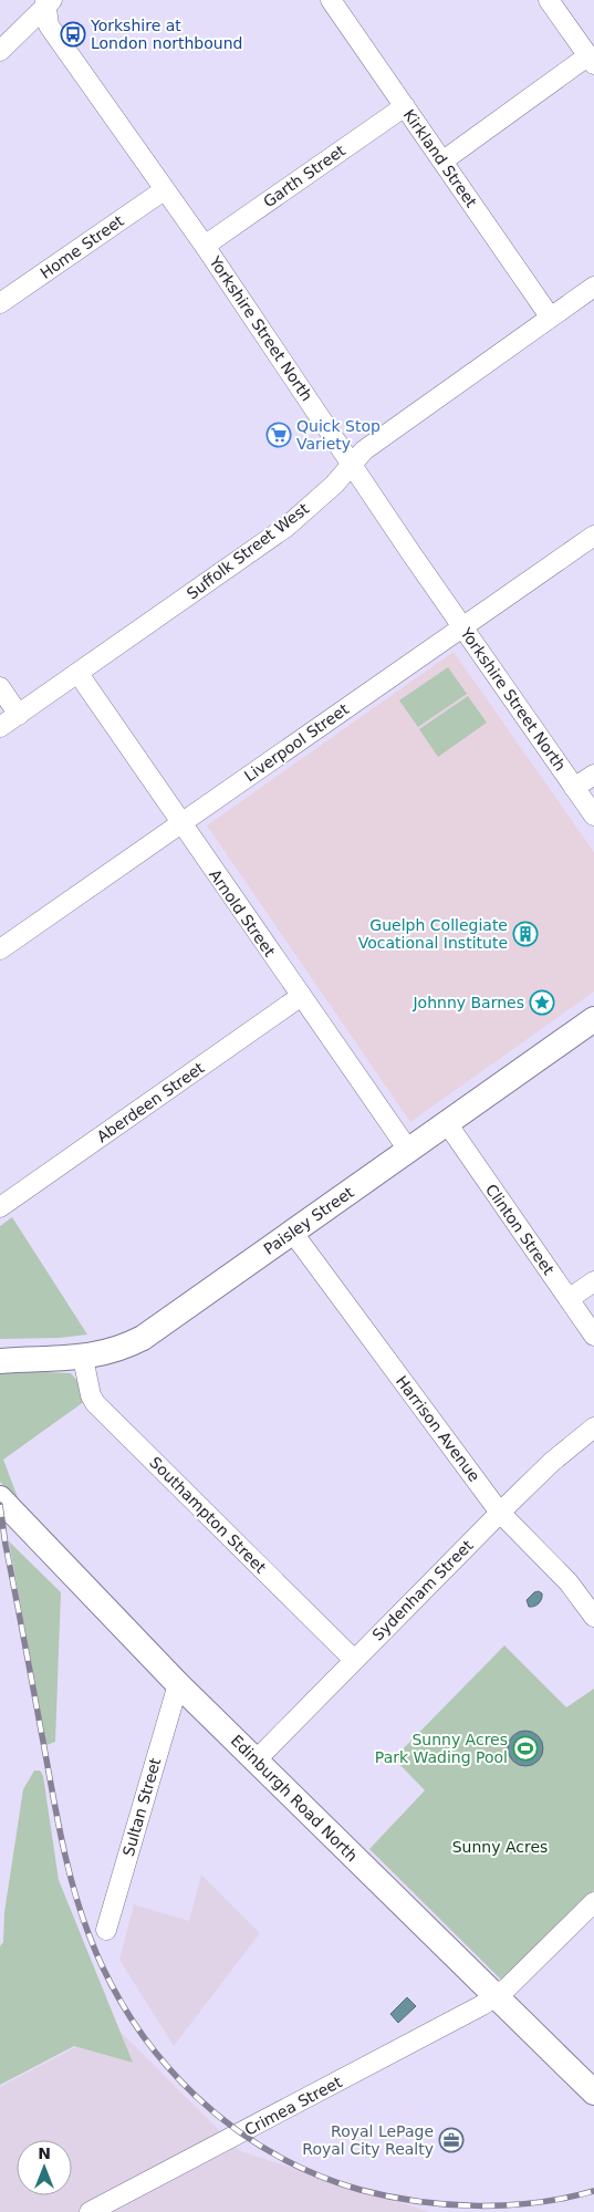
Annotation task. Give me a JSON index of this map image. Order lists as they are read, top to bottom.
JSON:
{
  "streets": {
    "main road": ["Paisley Street", "Edinburgh Road North"],
    "street": [
      "Kirkland Street",
      "Garth Street",
      "Home Street",
      "Yorkshire Street North",
      "Suffolk Street West",
      "Liverpool Street",
      "Arnold Street",
      "Aberdeen Street",
      "Clinton Street",
      "Harrison Avenue",
      "Southampton Street",
      "Sydenham Street",
      "Sultan Street",
      "Crimea Street"
    ]
  },
  "crossings": [
    ["Kirkland Street", "Garth Street"],
    ["Kirkland Street", "Suffolk Street West"],
    ["Garth Street", "Yorkshire Street North"],
    ["Home Street", "Yorkshire Street North"],
    ["Yorkshire Street North", "Suffolk Street West"],
    ["Yorkshire Street North", "Liverpool Street"],
    ["Suffolk Street West", "Arnold Street"],
    ["Liverpool Street", "Arnold Street"],
    ["Arnold Street", "Aberdeen Street"],
    ["Arnold Street", "Paisley Street"],
    ["Paisley Street", "Clinton Street"],
    ["Paisley Street", "Harrison Avenue"],
    ["Paisley Street", "Southampton Street"],
    ["Harrison Avenue", "Sydenham Street"],
    ["Southampton Street", "Sydenham Street"],
    ["Sydenham Street", "Edinburgh Road North"],
    ["Edinburgh Road North", "Sultan Street"],
    ["Edinburgh Road North", "Crimea Street"]
  ],
  "parks": ["Sunny Acres"],
  "places": {
    "bus stop": ["Yorkshire at London northbound"],
    "supermarket": ["Quick Stop Variety"],
    "building": ["Guelph Collegiate Vocational Institute"],
    "place": ["Johnny Barnes"],
    "sports": ["Sunny Acres Park Wading Pool"],
    "office": ["Royal LePage Royal City Realty"]
  },
  "north": "top"
}
